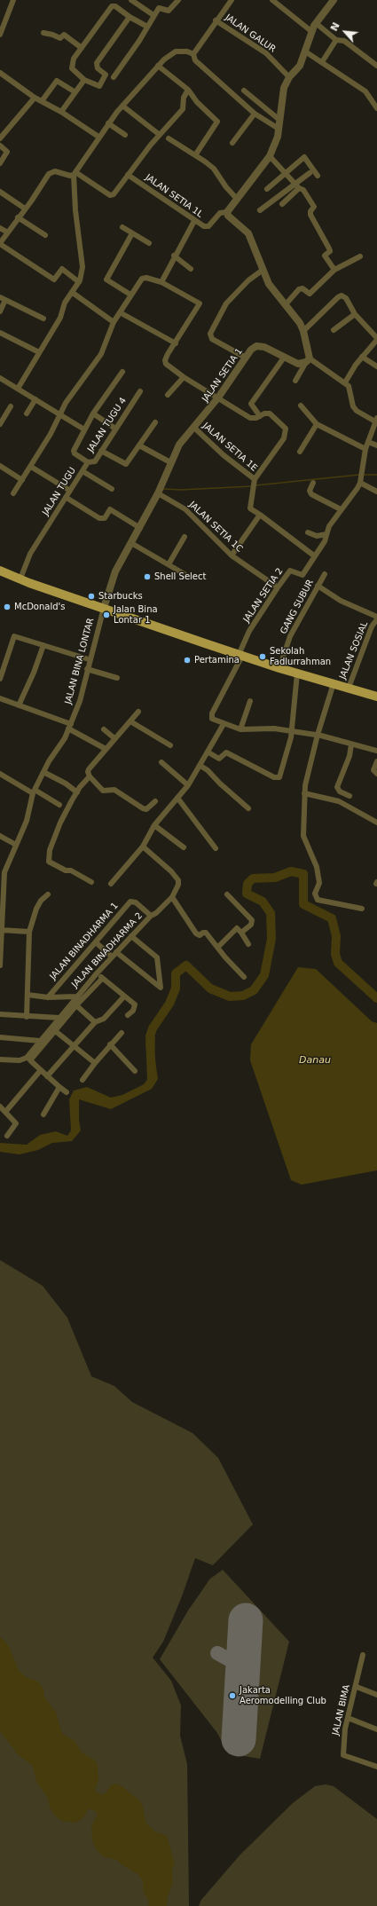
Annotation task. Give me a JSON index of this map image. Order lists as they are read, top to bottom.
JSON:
{
  "streets": {
    "street": [
      "JALAN GALUR",
      "JALAN SETIA 1L",
      "JALAN SETIA 1",
      "JALAN TUGU 4",
      "JALAN SETIA 1E",
      "JALAN TUGU",
      "JALAN SETIA 1C",
      "JALAN SETIA 2",
      "GANG SUBUR",
      "JALAN SOSIAL",
      "JALAN BINA LONTAR",
      "JALAN BINADHARMA 1",
      "JALAN BINADHARMA 2",
      "JALAN BIMA"
    ]
  },
  "crossings": [
    ["JALAN SETIA 1", "JALAN SETIA 1E"],
    ["JALAN SETIA 1", "JALAN SETIA 1C"],
    ["JALAN SETIA 1", "JALAN BINA LONTAR"],
    ["JALAN TUGU 4", "JALAN TUGU"],
    ["JALAN SETIA 1C", "JALAN SETIA 2"],
    ["JALAN BINADHARMA 1", "JALAN BINADHARMA 2"]
  ],
  "water": ["Danau"],
  "places": [
    "Shell Select",
    "Starbucks",
    "McDonald's",
    "Jalan Bina Lontar 1",
    "Sekolah Fadlurrahman",
    "Pertamina",
    "Jakarta Aeromodelling Club"
  ],
  "north": "top left"
}
